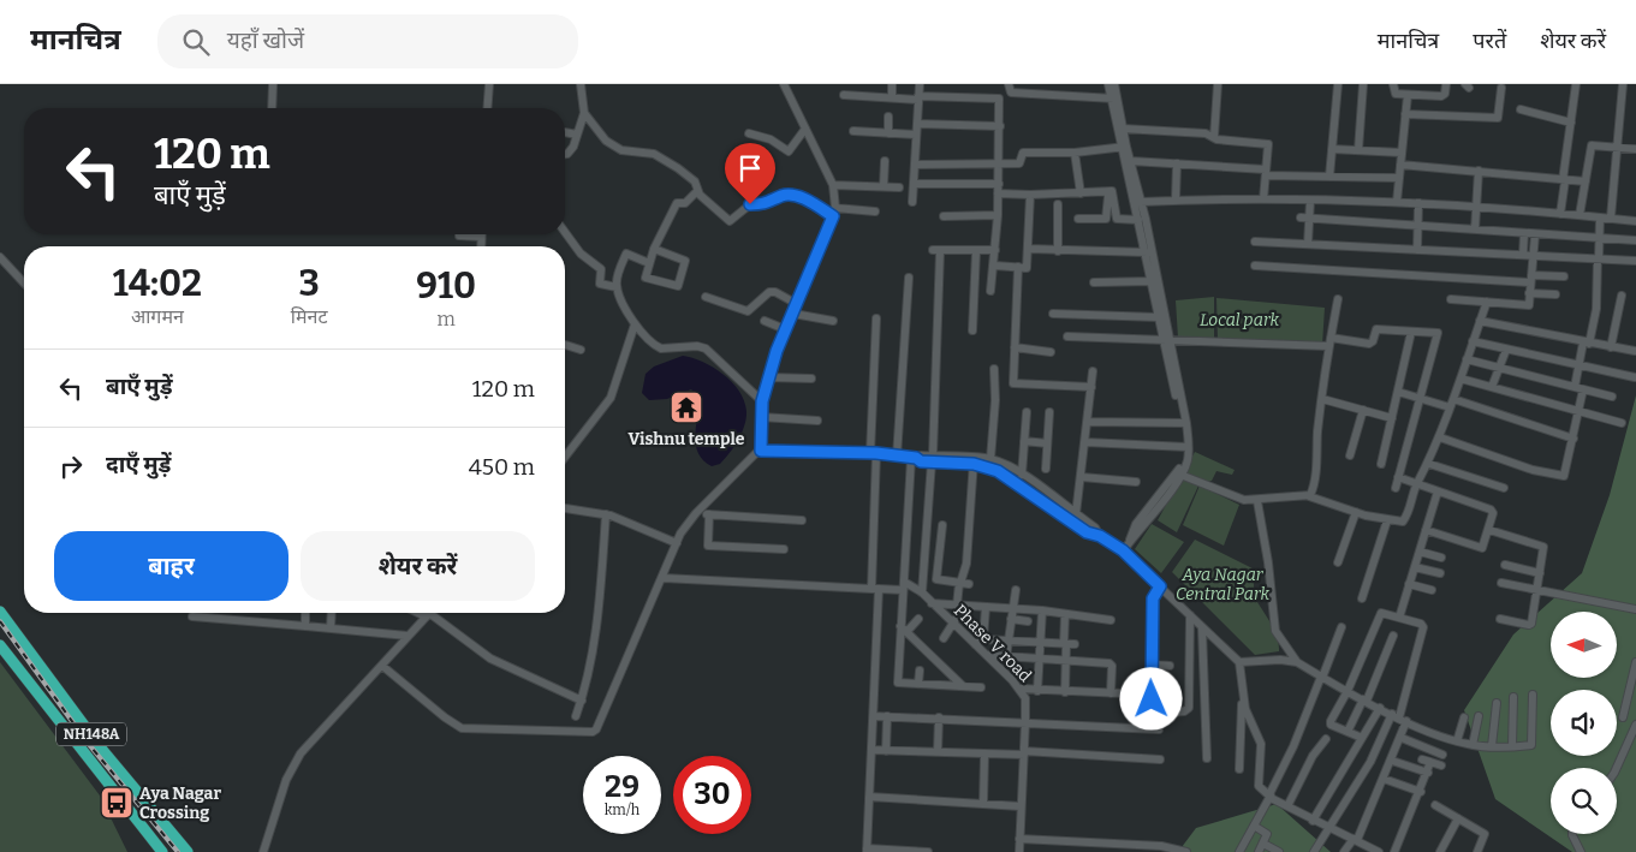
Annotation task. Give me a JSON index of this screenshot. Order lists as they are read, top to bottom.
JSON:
{
  "streets": {
    "highway": ["NH148A"],
    "street": ["Phase V road"]
  },
  "parks": ["Local park", "Aya Nagar Central Park"],
  "places": {
    "temple": ["Vishnu temple"],
    "bus stop": ["Aya Nagar Crossing"]
  },
  "north": "left",
  "page": {
    "header": "मानचित्र",
    "search": "यहाँ खोजें",
    "nav": ["मानचित्र", "परतें", "शेयर करें"],
    "turn": ["120 m", "बाएँ मुड़ें"],
    "eta": [
      "14:02",
      "आगमन",
      "3",
      "मिनट",
      "910",
      "m"
    ],
    "list": [
      {
        "name": "बाएँ मुड़ें",
        "value": "120 m"
      },
      {
        "name": "दाएँ मुड़ें",
        "value": "450 m"
      }
    ],
    "buttons": ["बाहर", "शेयर करें"],
    "speed": "29 km/h",
    "limit": "30"
  }
}
